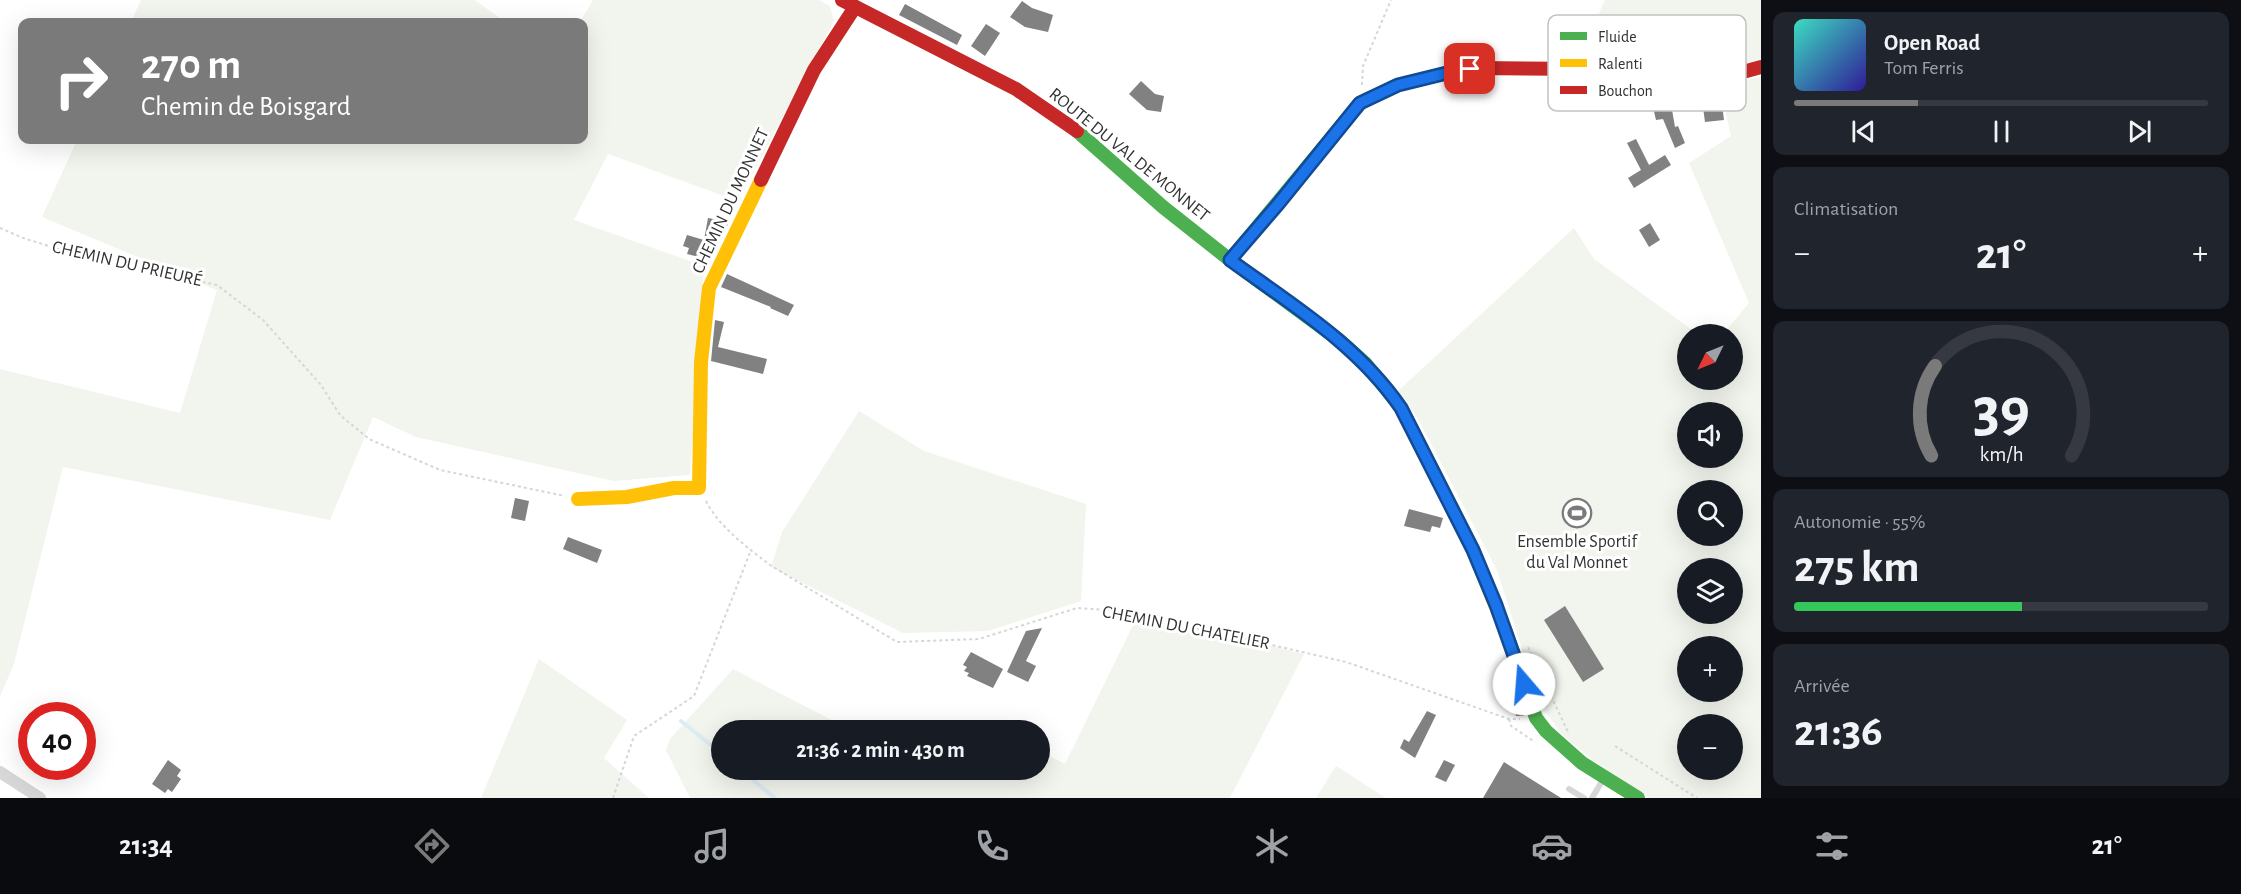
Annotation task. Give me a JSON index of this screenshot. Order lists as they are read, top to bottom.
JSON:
{
  "streets": {
    "street": ["ROUTE DU VAL DE MONNET", "CHEMIN DU MONNET"],
    "path": ["CHEMIN DU PRIEURÉ", "CHEMIN DU CHATELIER"]
  },
  "crossings": [
    ["ROUTE DU VAL DE MONNET", "CHEMIN DU MONNET"],
    ["CHEMIN DU MONNET", "CHEMIN DU CHATELIER"]
  ],
  "places": {
    "sports": ["Ensemble Sportif du Val Monnet"]
  },
  "legend": ["Fluide", "Ralenti", "Bouchon"],
  "north": "bottom left",
  "page": {
    "turn": ["270 m", "Chemin de Boisgard"],
    "song": ["Open Road", "Tom Ferris"],
    "tile": [
      "Climatisation",
      ["Autonomie · 55%", "275 km"],
      ["Arrivée", "21:36"]
    ],
    "heat": ["−", "21°", "+"],
    "map_buttons": ["+", "−"],
    "limit": "40",
    "trip": "21:36 · 2 min · 430 m",
    "tabs": ["21:34", "21°"],
    "gauge": ["39", "km/h"]
  }
}
